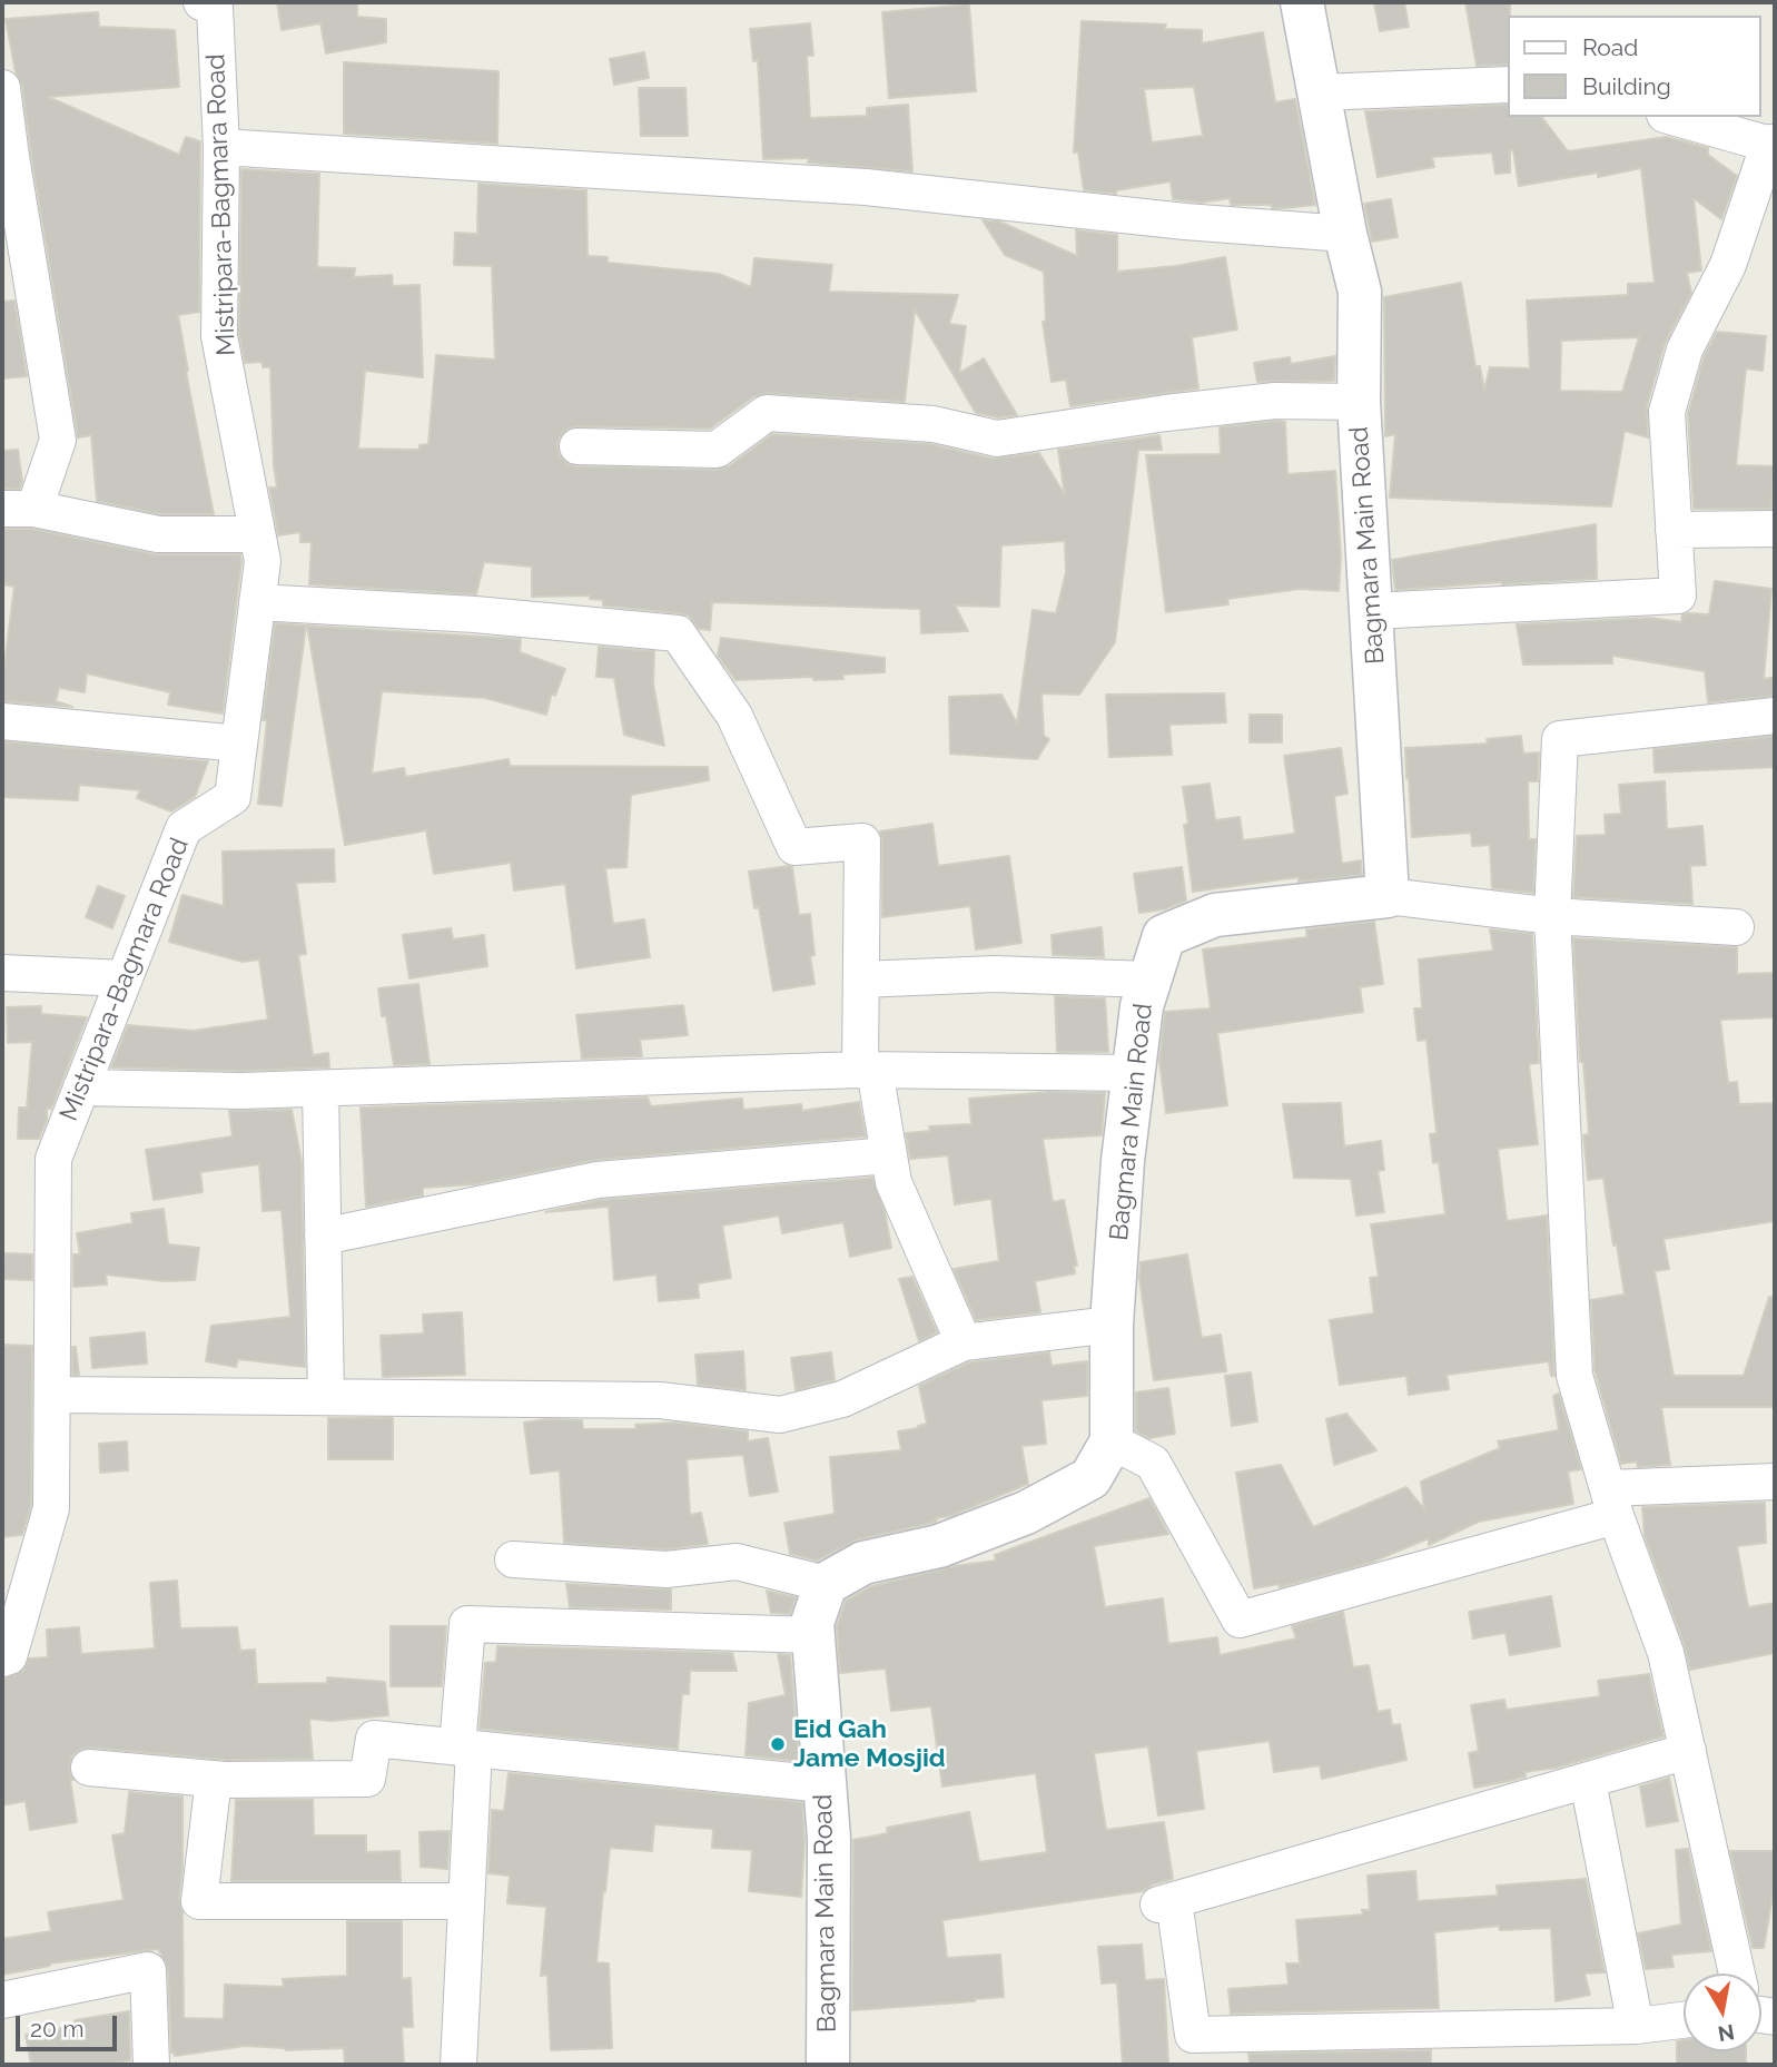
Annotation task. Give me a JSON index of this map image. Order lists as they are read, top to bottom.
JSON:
{
  "streets": {
    "street": ["Mistripara-Bagmara Road", "Bagmara Main Road"]
  },
  "places": ["Eid Gah Jame Mosjid"],
  "legend": ["Road", "Building"],
  "scale_bar": "20 m",
  "north": "bottom"
}
